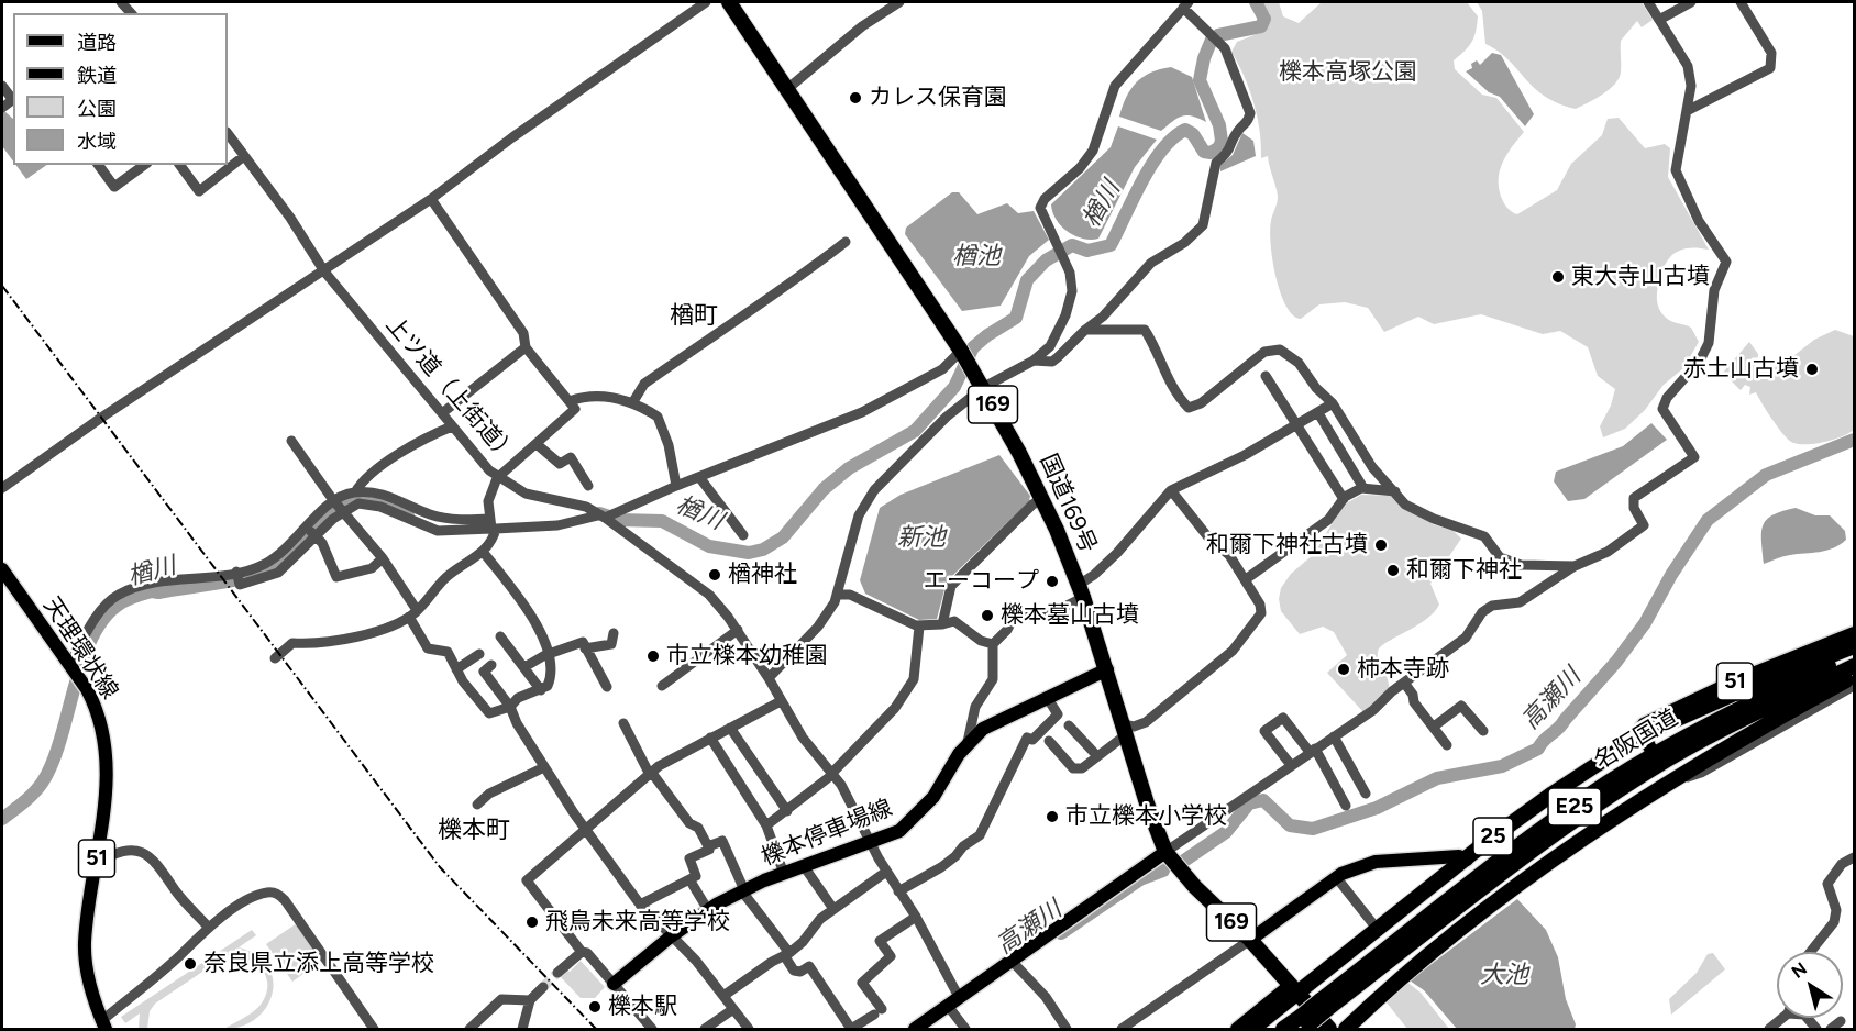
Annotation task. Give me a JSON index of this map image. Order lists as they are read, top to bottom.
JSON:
{
  "streets": {
    "highway": [
      "169",
      "国道169号",
      "名阪国道",
      "E25",
      "25"
    ],
    "main road": ["天理環状線", "51", "櫟本停車場線"],
    "street": ["上ツ道（上街道）"]
  },
  "crossings": [
    ["上ツ道（上街道）", "櫟本停車場線"],
    ["国道169号", "櫟本停車場線"],
    ["国道169号", "25"],
    ["51", "25"],
    ["名阪国道", "E25"]
  ],
  "districts": ["楢町", "櫟本町"],
  "water": [
    "楢川",
    "楢池",
    "新池",
    "高瀬川",
    "大池"
  ],
  "parks": ["櫟本高塚公園"],
  "places": [
    "カレス保育園",
    "東大寺山古墳",
    "赤土山古墳",
    "和爾下神社古墳",
    "和爾下神社",
    "楢神社",
    "エーコープ",
    "櫟本墓山古墳",
    "市立檪本幼稚園",
    "柿本寺跡",
    "市立櫟本小学校",
    "飛鳥未来高等学校",
    "奈良県立添上高等学校",
    "櫟本駅"
  ],
  "legend": [
    "道路",
    "鉄道",
    "公園",
    "水域"
  ],
  "north": "top left"
}
